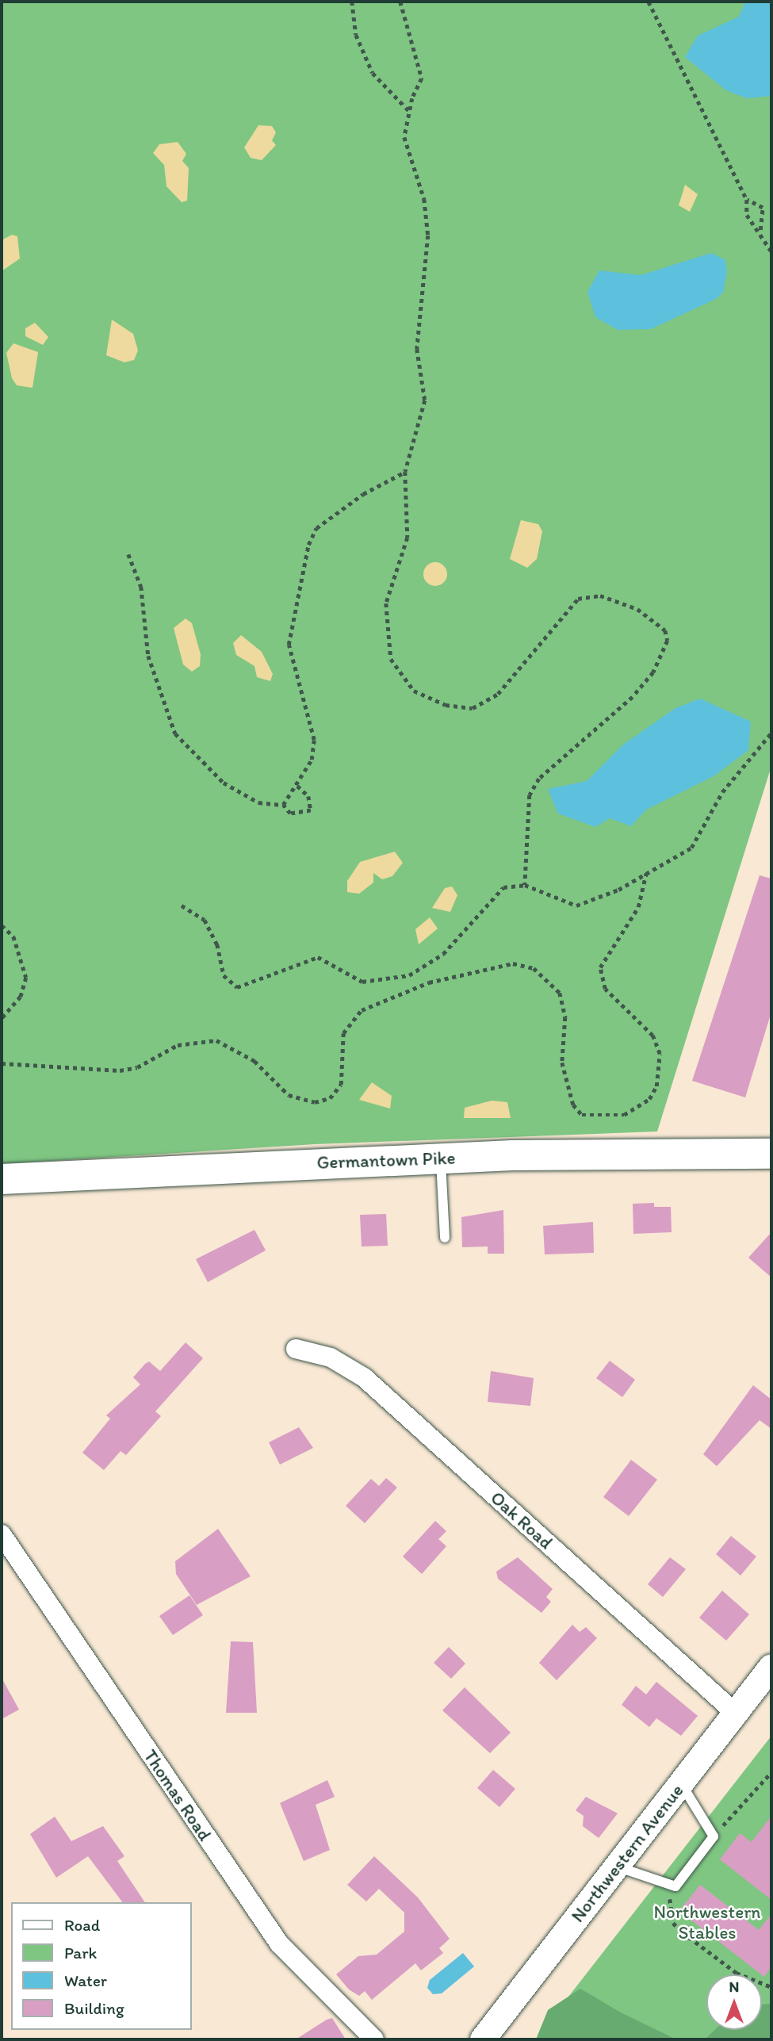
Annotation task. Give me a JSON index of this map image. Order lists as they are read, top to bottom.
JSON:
{
  "streets": {
    "main road": ["Germantown Pike"],
    "street": ["Oak Road", "Thomas Road", "Northwestern Avenue"]
  },
  "crossings": [
    ["Oak Road", "Northwestern Avenue"]
  ],
  "parks": ["Northwestern Stables"],
  "legend": [
    "Road",
    "Park",
    "Water",
    "Building"
  ],
  "north": "top"
}
